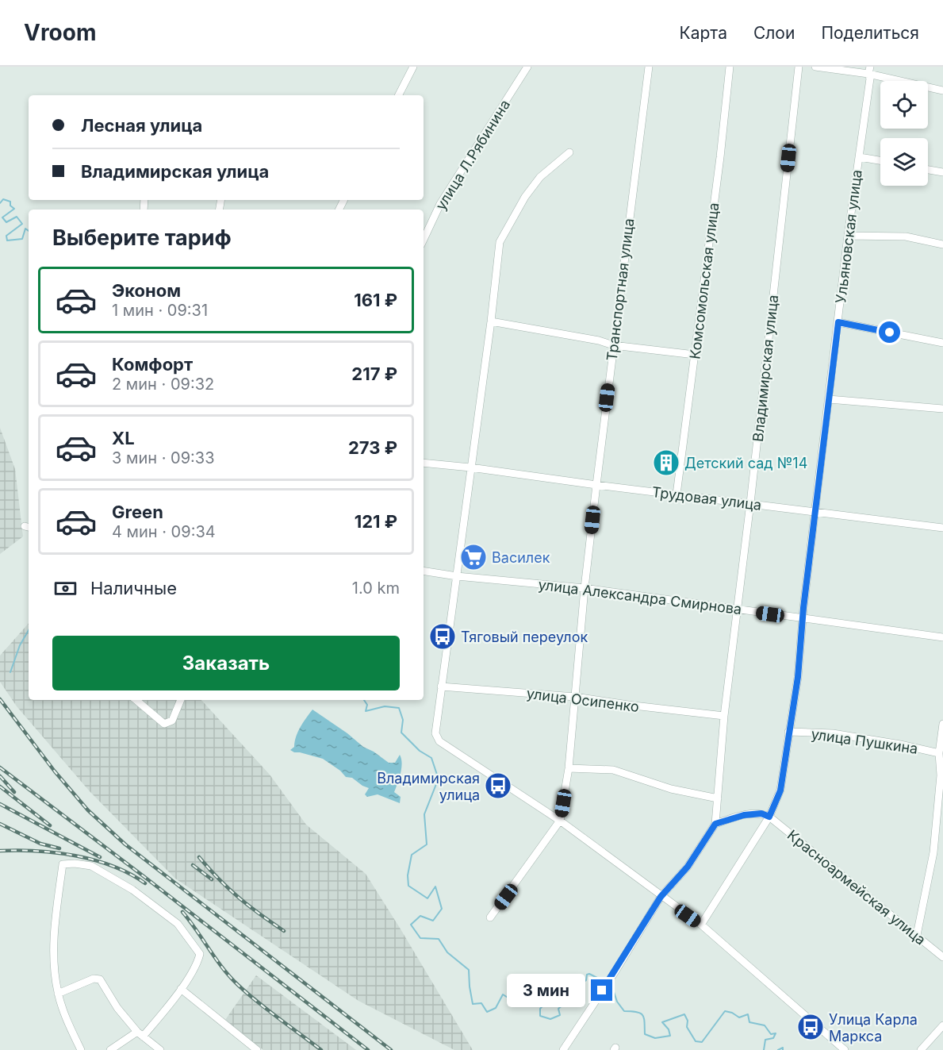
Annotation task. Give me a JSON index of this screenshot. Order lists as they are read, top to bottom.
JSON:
{
  "streets": {
    "street": [
      "улица Л.Рябинина",
      "Ульяновская улица",
      "Комсомольская улица",
      "Транспортная улица",
      "Владимирская улица",
      "Трудовая улица",
      "улица Александра Смирнова",
      "улица Осипенко",
      "улица Пушкина",
      "Красноармейская улица"
    ]
  },
  "crossings": [
    ["Ульяновская улица", "Трудовая улица"],
    ["Ульяновская улица", "улица Александра Смирнова"],
    ["Ульяновская улица", "улица Пушкина"],
    ["Ульяновская улица", "Красноармейская улица"],
    ["Комсомольская улица", "Трудовая улица"],
    ["Транспортная улица", "Трудовая улица"],
    ["Транспортная улица", "улица Александра Смирнова"],
    ["Транспортная улица", "улица Осипенко"],
    ["Владимирская улица", "Трудовая улица"],
    ["Владимирская улица", "улица Александра Смирнова"],
    ["Владимирская улица", "улица Осипенко"]
  ],
  "places": {
    "building": ["Детский сад №14"],
    "supermarket": ["Василек"],
    "bus stop": ["Тяговый переулок", "Владимирская улица", "Улица Карла Маркса"]
  },
  "page": {
    "header": "Vroom",
    "nav": ["Карта", "Слои", "Поделиться"],
    "banner": ["Лесная улица", "Владимирская улица"],
    "heading": "Выберите тариф",
    "list": [
      {
        "name": "Эконом",
        "note": "1 мин · 09:31",
        "value": "161 ₽"
      },
      {
        "name": "Комфорт",
        "note": "2 мин · 09:32",
        "value": "217 ₽"
      },
      {
        "name": "XL",
        "note": "3 мин · 09:33",
        "value": "273 ₽"
      },
      {
        "name": "Green",
        "note": "4 мин · 09:34",
        "value": "121 ₽"
      }
    ],
    "pay": ["Наличные", "1.0 km"],
    "buttons": "Заказать",
    "bubble": "3 мин"
  }
}
